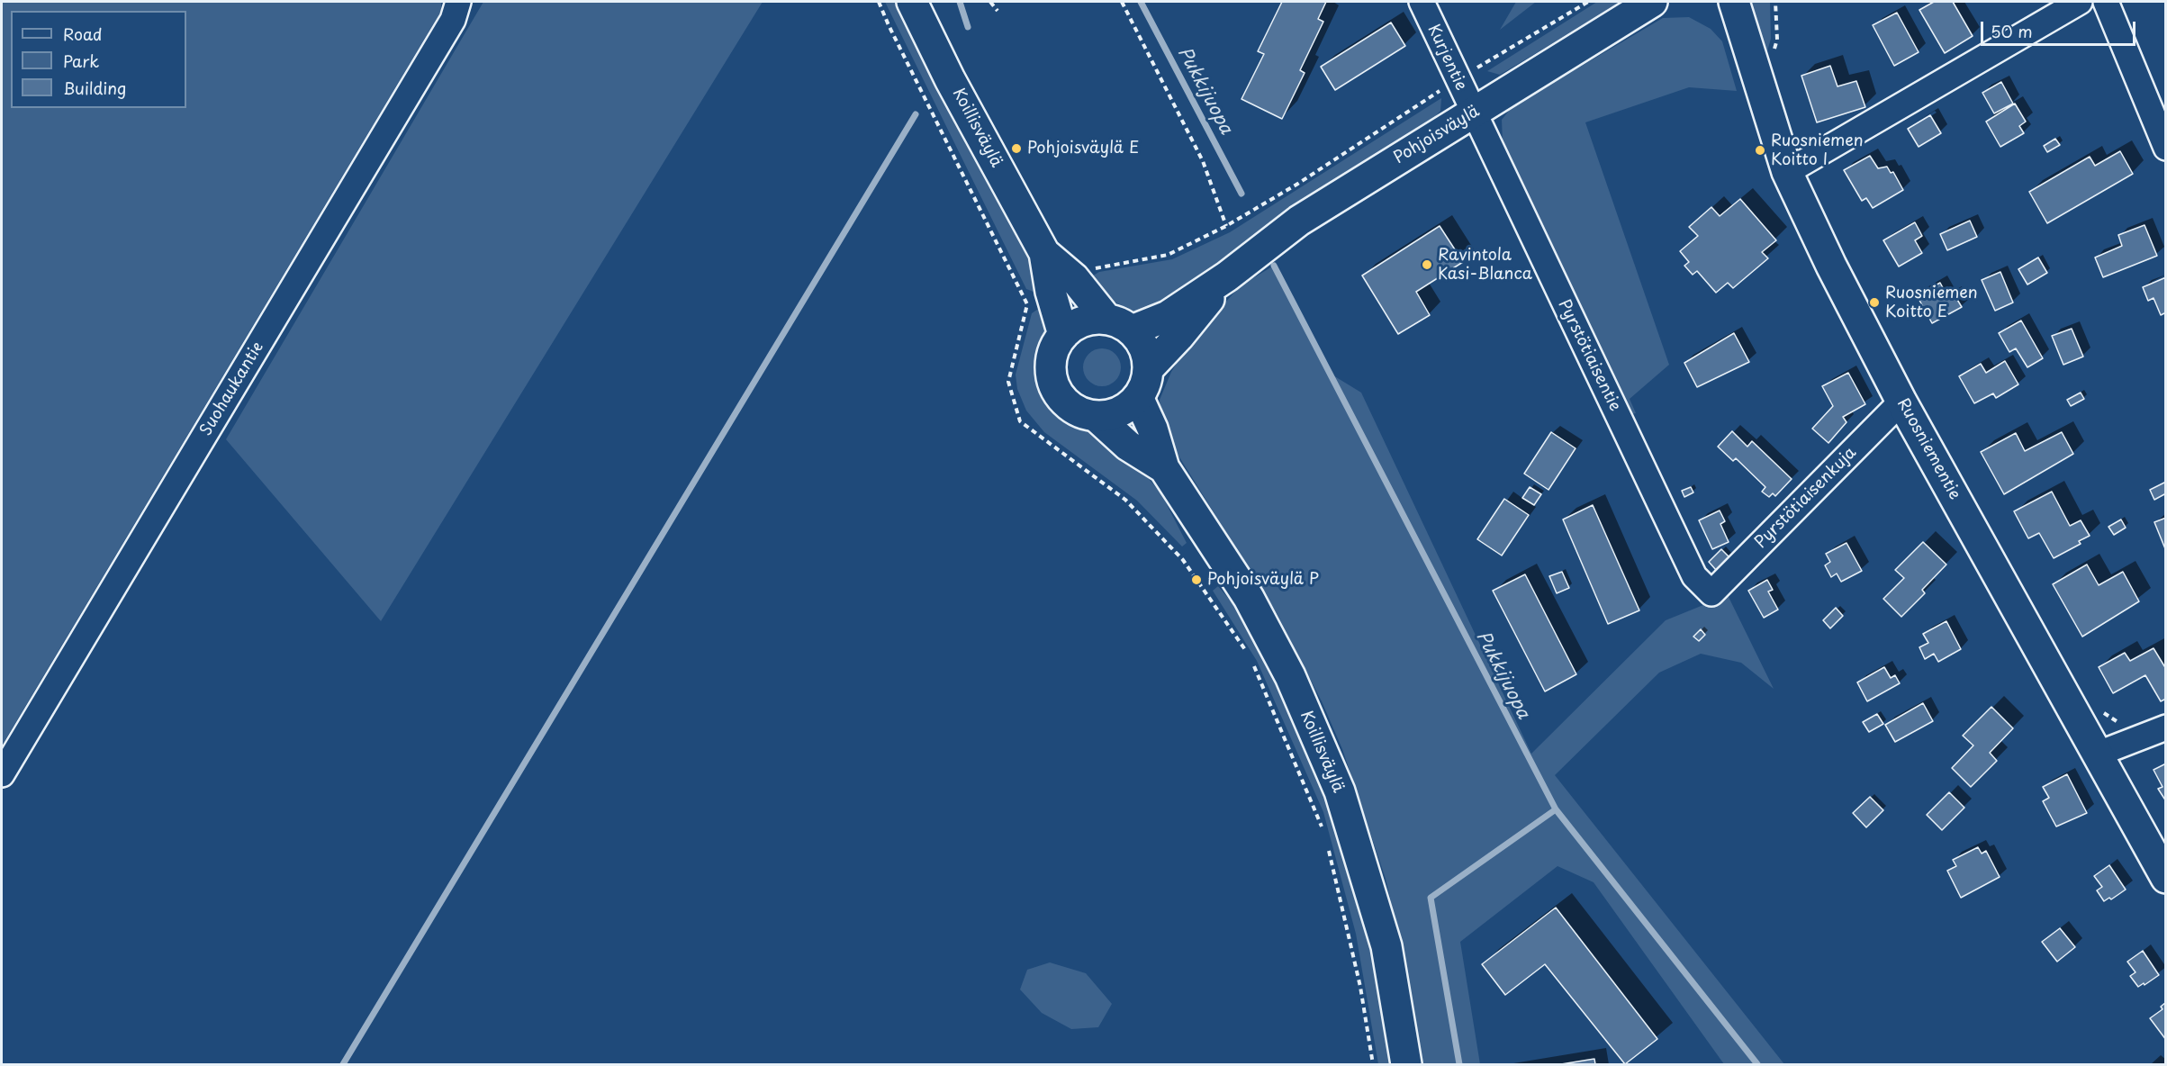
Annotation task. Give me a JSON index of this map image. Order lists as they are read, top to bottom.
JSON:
{
  "streets": {
    "street": [
      "Kurjentie",
      "Koillisväylä",
      "Pohjoisväylä",
      "Pyrstötiaisentie",
      "Suohaukantie",
      "Ruosniementie",
      "Pyrstötiaisenkuja"
    ]
  },
  "crossings": [
    ["Kurjentie", "Pohjoisväylä"],
    ["Kurjentie", "Pyrstötiaisentie"],
    ["Koillisväylä", "Pohjoisväylä"],
    ["Pohjoisväylä", "Pyrstötiaisentie"],
    ["Pyrstötiaisentie", "Pyrstötiaisenkuja"],
    ["Ruosniementie", "Pyrstötiaisenkuja"]
  ],
  "water": ["Pukkijuopa"],
  "places": [
    "Pohjoisväylä E",
    "Ruosniemen Koitto I",
    "Ravintola Kasi-Blanca",
    "Ruosniemen Koitto E",
    "Pohjoisväylä P"
  ],
  "legend": ["Road", "Park", "Building"],
  "scale_bar": "50 m"
}
